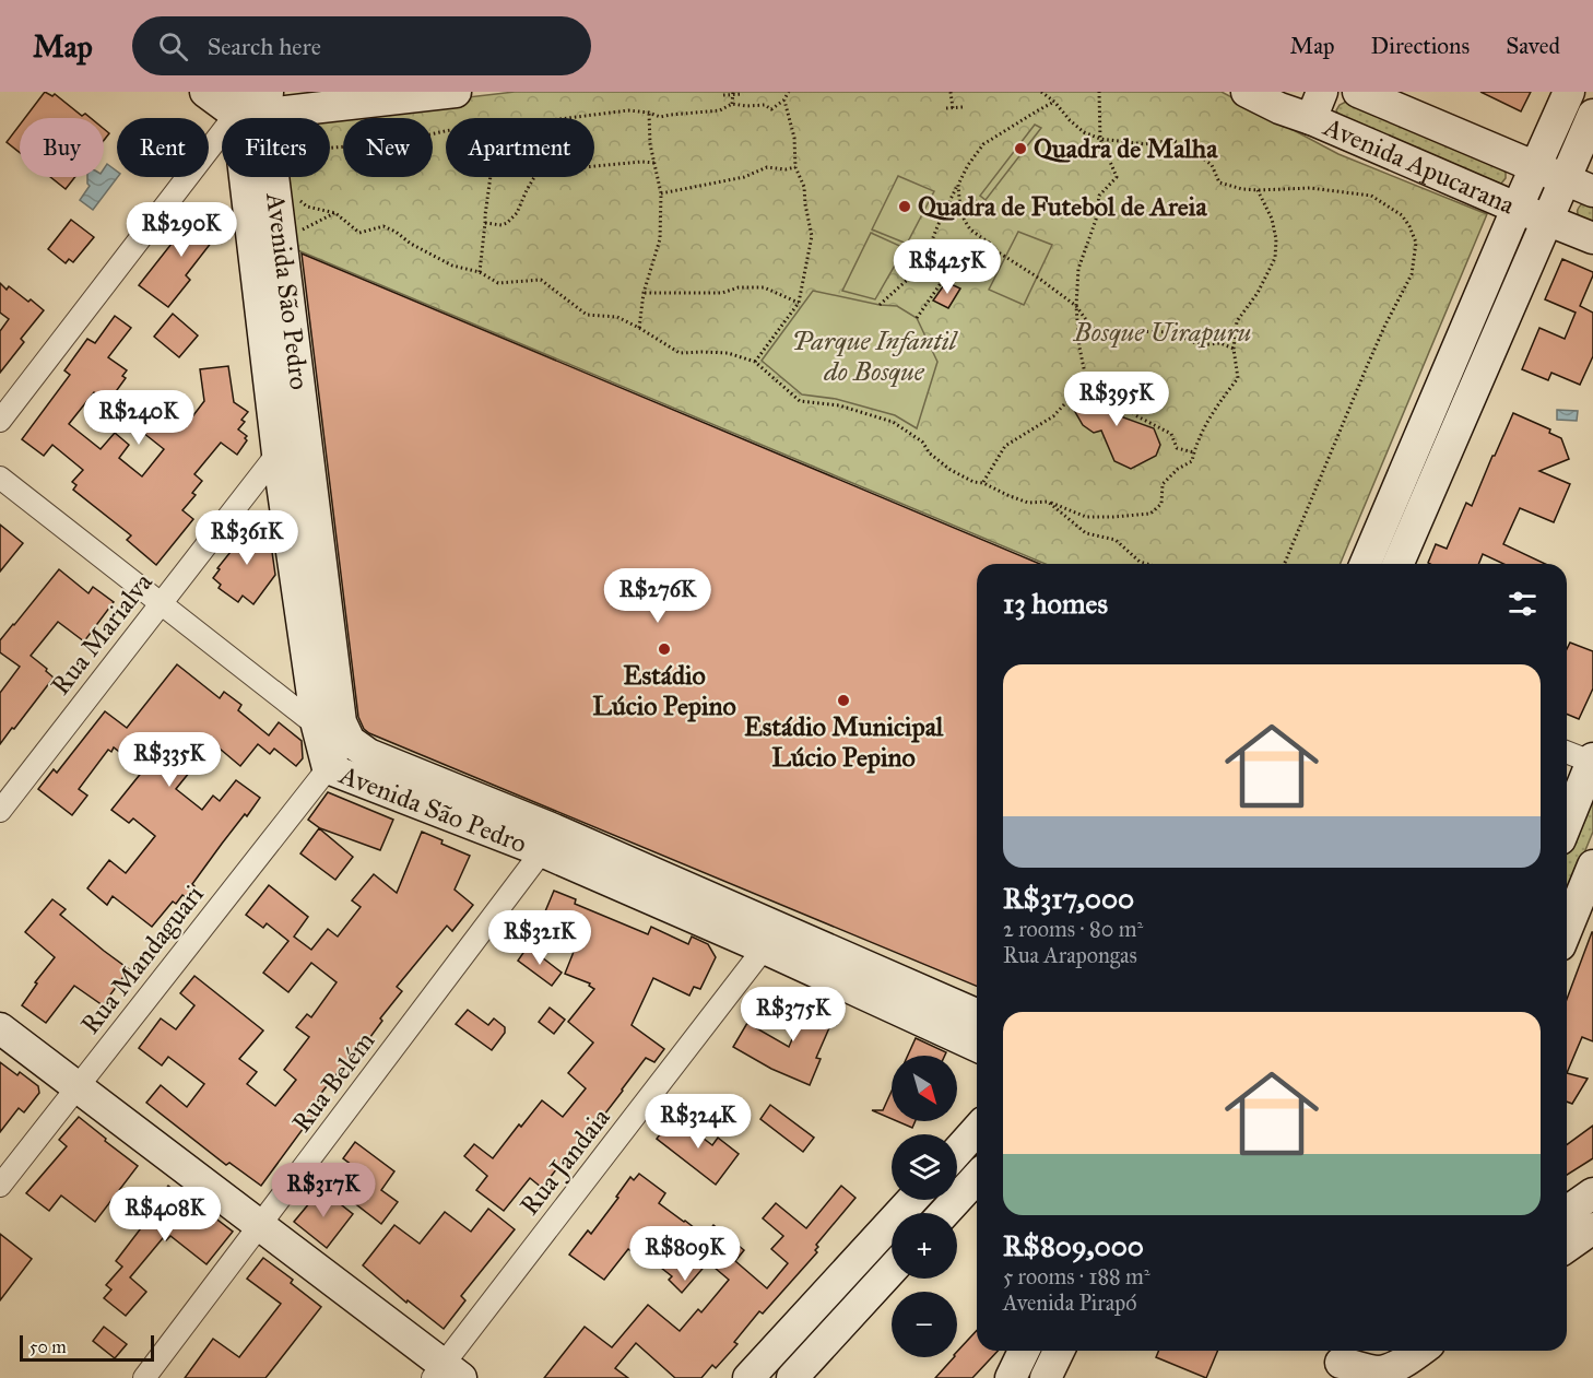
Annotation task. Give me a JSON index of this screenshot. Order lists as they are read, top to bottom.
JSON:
{
  "streets": {
    "street": [
      "Avenida Apucarana",
      "Avenida São Pedro",
      "Rua Marialva",
      "Rua Mandaguari",
      "Rua Belém",
      "Rua Jandaia"
    ]
  },
  "crossings": [
    ["Avenida São Pedro", "Rua Marialva"],
    ["Avenida São Pedro", "Rua Mandaguari"],
    ["Avenida São Pedro", "Rua Belém"],
    ["Avenida São Pedro", "Rua Jandaia"]
  ],
  "parks": ["Bosque Uirapuru", "Parque Infantil do Bosque"],
  "places": [
    "Quadra de Malha",
    "Quadra de Futebol de Areia",
    "Estádio Lúcio Pepino",
    "Estádio Municipal Lúcio Pepino"
  ],
  "scale_bar": "50 m",
  "north": "bottom right",
  "page": {
    "header": "Map",
    "search": "Search here",
    "nav": ["Map", "Directions", "Saved"],
    "chip": [
      "Buy",
      "Rent",
      "Filters",
      "New",
      "Apartment"
    ],
    "price": [
      "R$290K",
      "R$425K",
      "R$395K",
      "R$240K",
      "R$361K",
      "R$276K",
      "R$335K",
      "R$321K",
      "R$375K",
      "R$324K",
      "R$317K",
      "R$408K",
      "R$809K"
    ],
    "heading": "13 homes",
    "list": [
      {
        "name": "R$317,000",
        "note": "2 rooms · 80 m² · Rua Arapongas"
      },
      {
        "name": "R$809,000",
        "note": "5 rooms · 188 m² · Avenida Pirapó"
      }
    ],
    "map_buttons": ["+", "−"],
    "scale": "50 m"
  }
}
